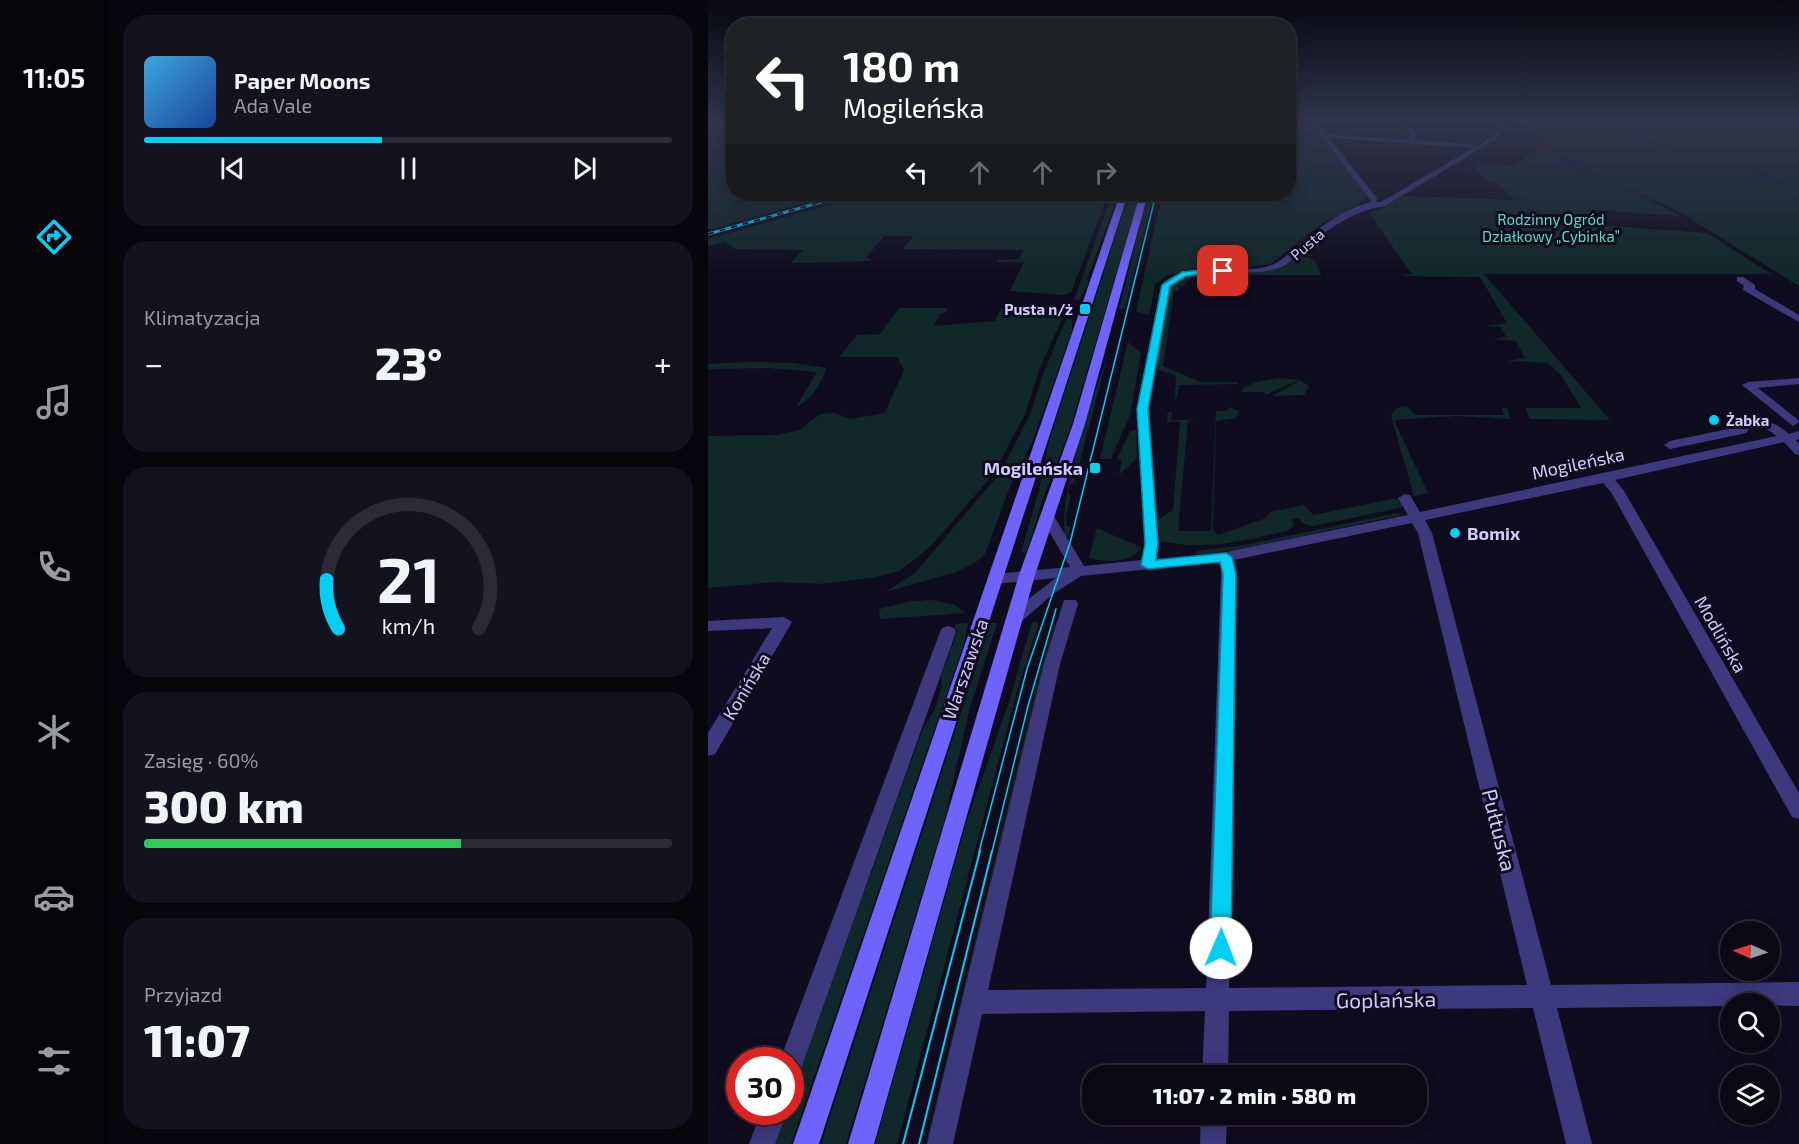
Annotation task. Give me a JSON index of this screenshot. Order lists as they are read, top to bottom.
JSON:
{
  "streets": {
    "main road": ["Warszawska"],
    "street": [
      "Pusta",
      "Mogileńska",
      "Modlińska",
      "Konińska",
      "Pułtuska",
      "Goplańska"
    ]
  },
  "crossings": [
    ["Pusta", "Mogileńska"],
    ["Mogileńska", "Modlińska"],
    ["Mogileńska", "Warszawska"],
    ["Mogileńska", "Pułtuska"],
    ["Pułtuska", "Goplańska"]
  ],
  "parks": ["Rodzinny Ogród Działkowy „Cybinka”"],
  "places": {
    "transit": ["Pusta n/ż", "Mogileńska"],
    "other": ["Żabka", "Bomix"]
  },
  "north": "left",
  "page": {
    "tabs": "11:05",
    "turn": ["180 m", "Mogileńska"],
    "song": ["Paper Moons", "Ada Vale"],
    "tile": [
      "Klimatyzacja",
      ["Zasięg · 60%", "300 km"],
      ["Przyjazd", "11:07"]
    ],
    "heat": ["−", "23°", "+"],
    "limit": "30",
    "trip": "11:07 · 2 min · 580 m",
    "gauge": ["21", "km/h"]
  }
}
